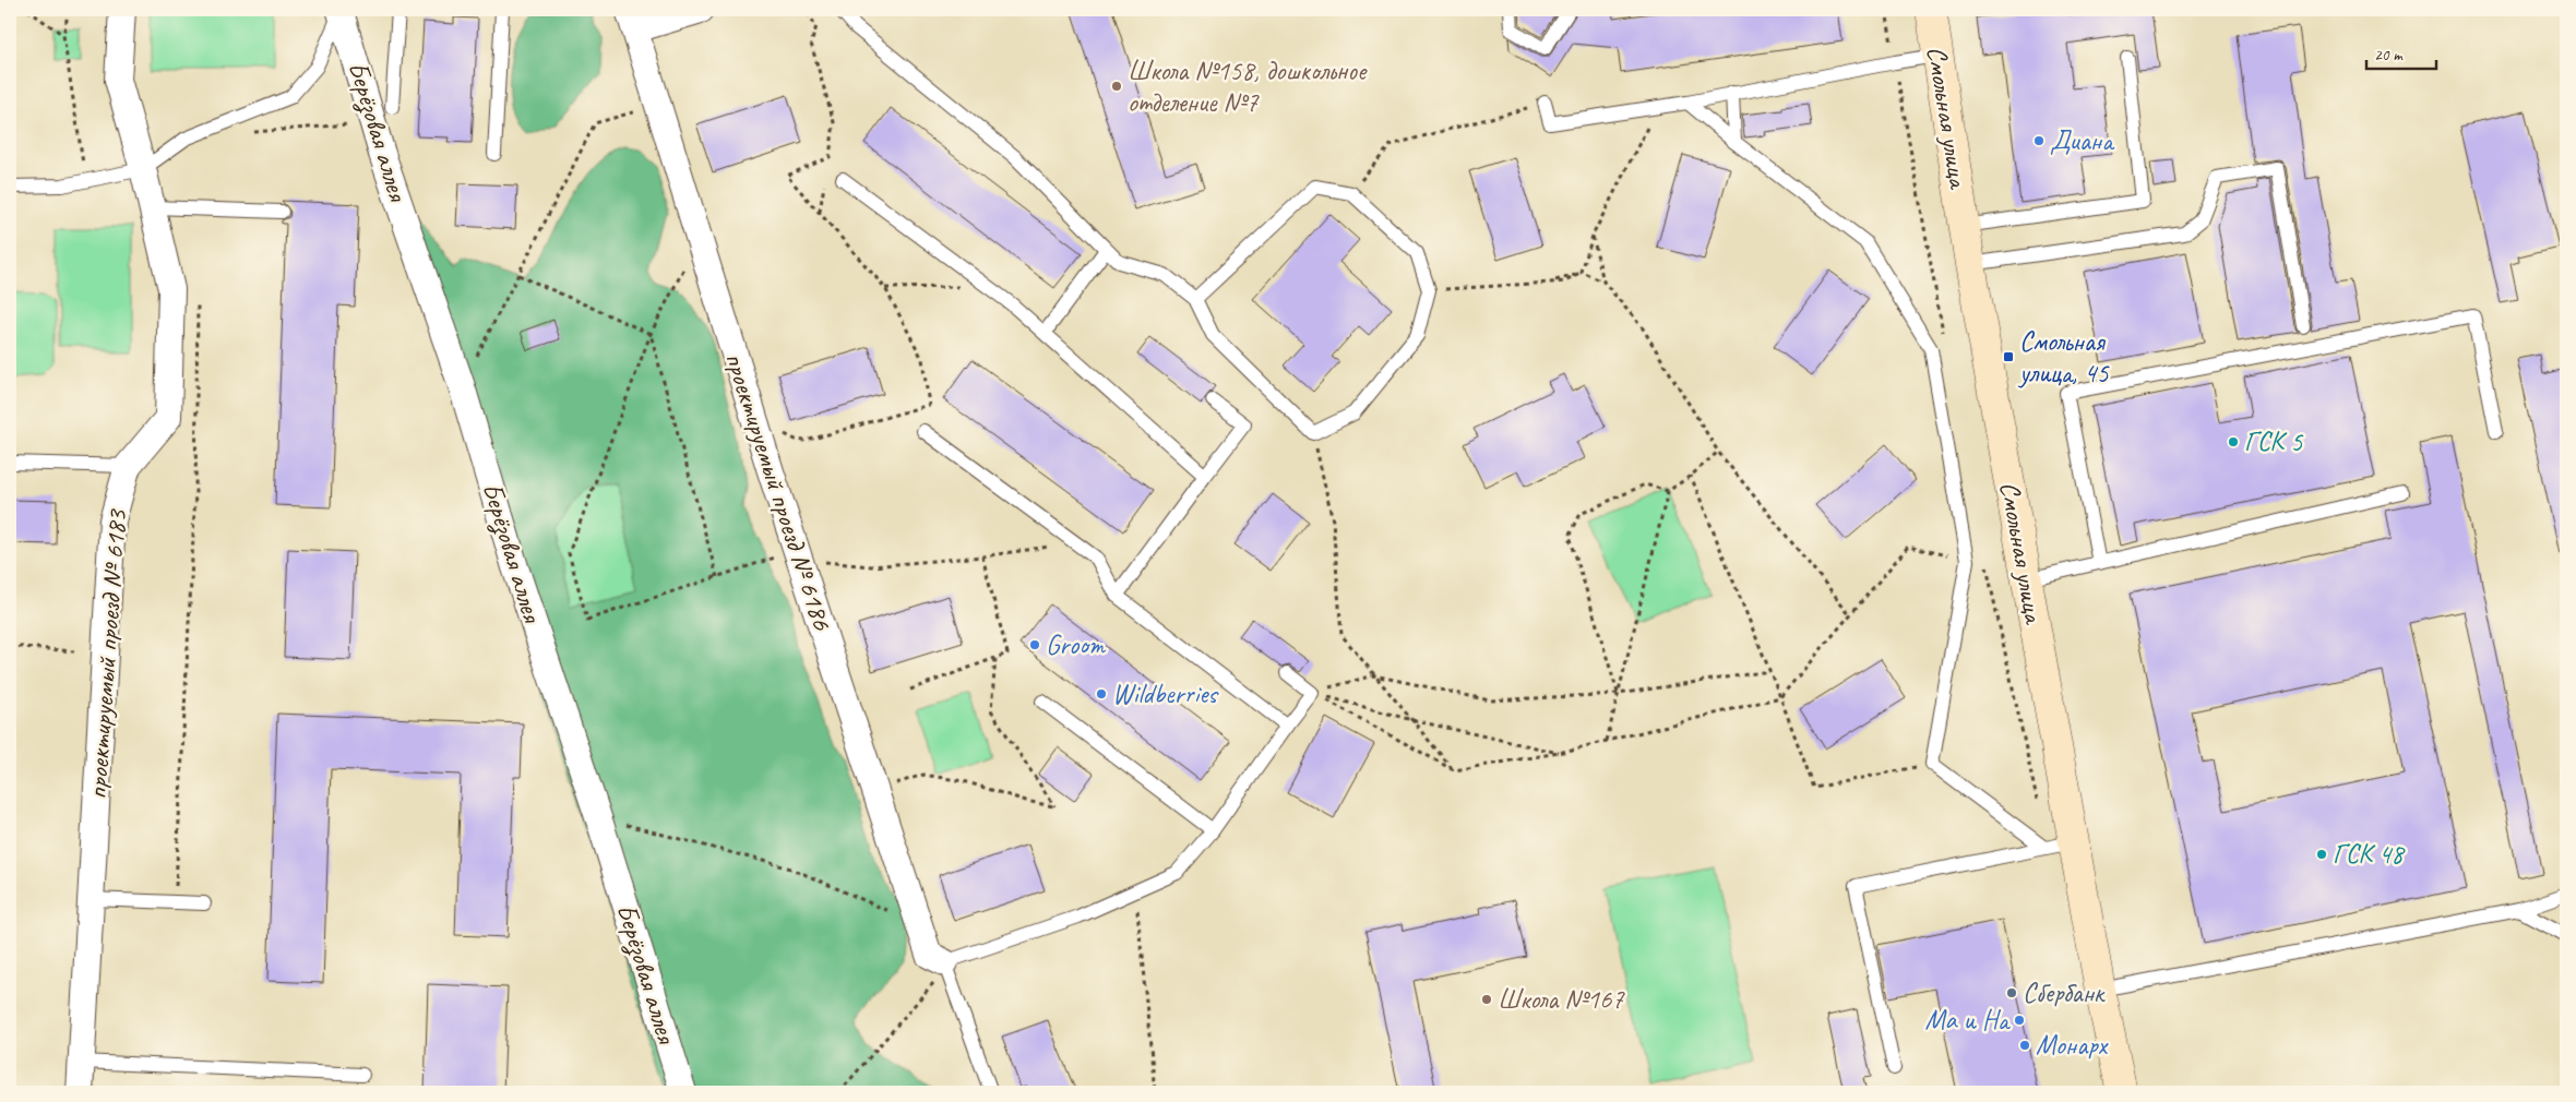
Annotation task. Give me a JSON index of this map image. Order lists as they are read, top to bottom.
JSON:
{
  "streets": {
    "street": [
      "Смольная улица",
      "Берёзовая аллея",
      "проектируемый проезд № 6186",
      "проектируемый проезд № 6183"
    ]
  },
  "places": {
    "other": [
      "Школа №158, дошкольное отделение №7",
      "Диана",
      "ГСК 5",
      "Groom",
      "Wildberries",
      "ГСК 48",
      "Сбербанк",
      "Школа №167",
      "Ма и На",
      "Монарх"
    ],
    "transit": ["Смольная улица, 45"]
  },
  "scale_bar": "20 m"
}
